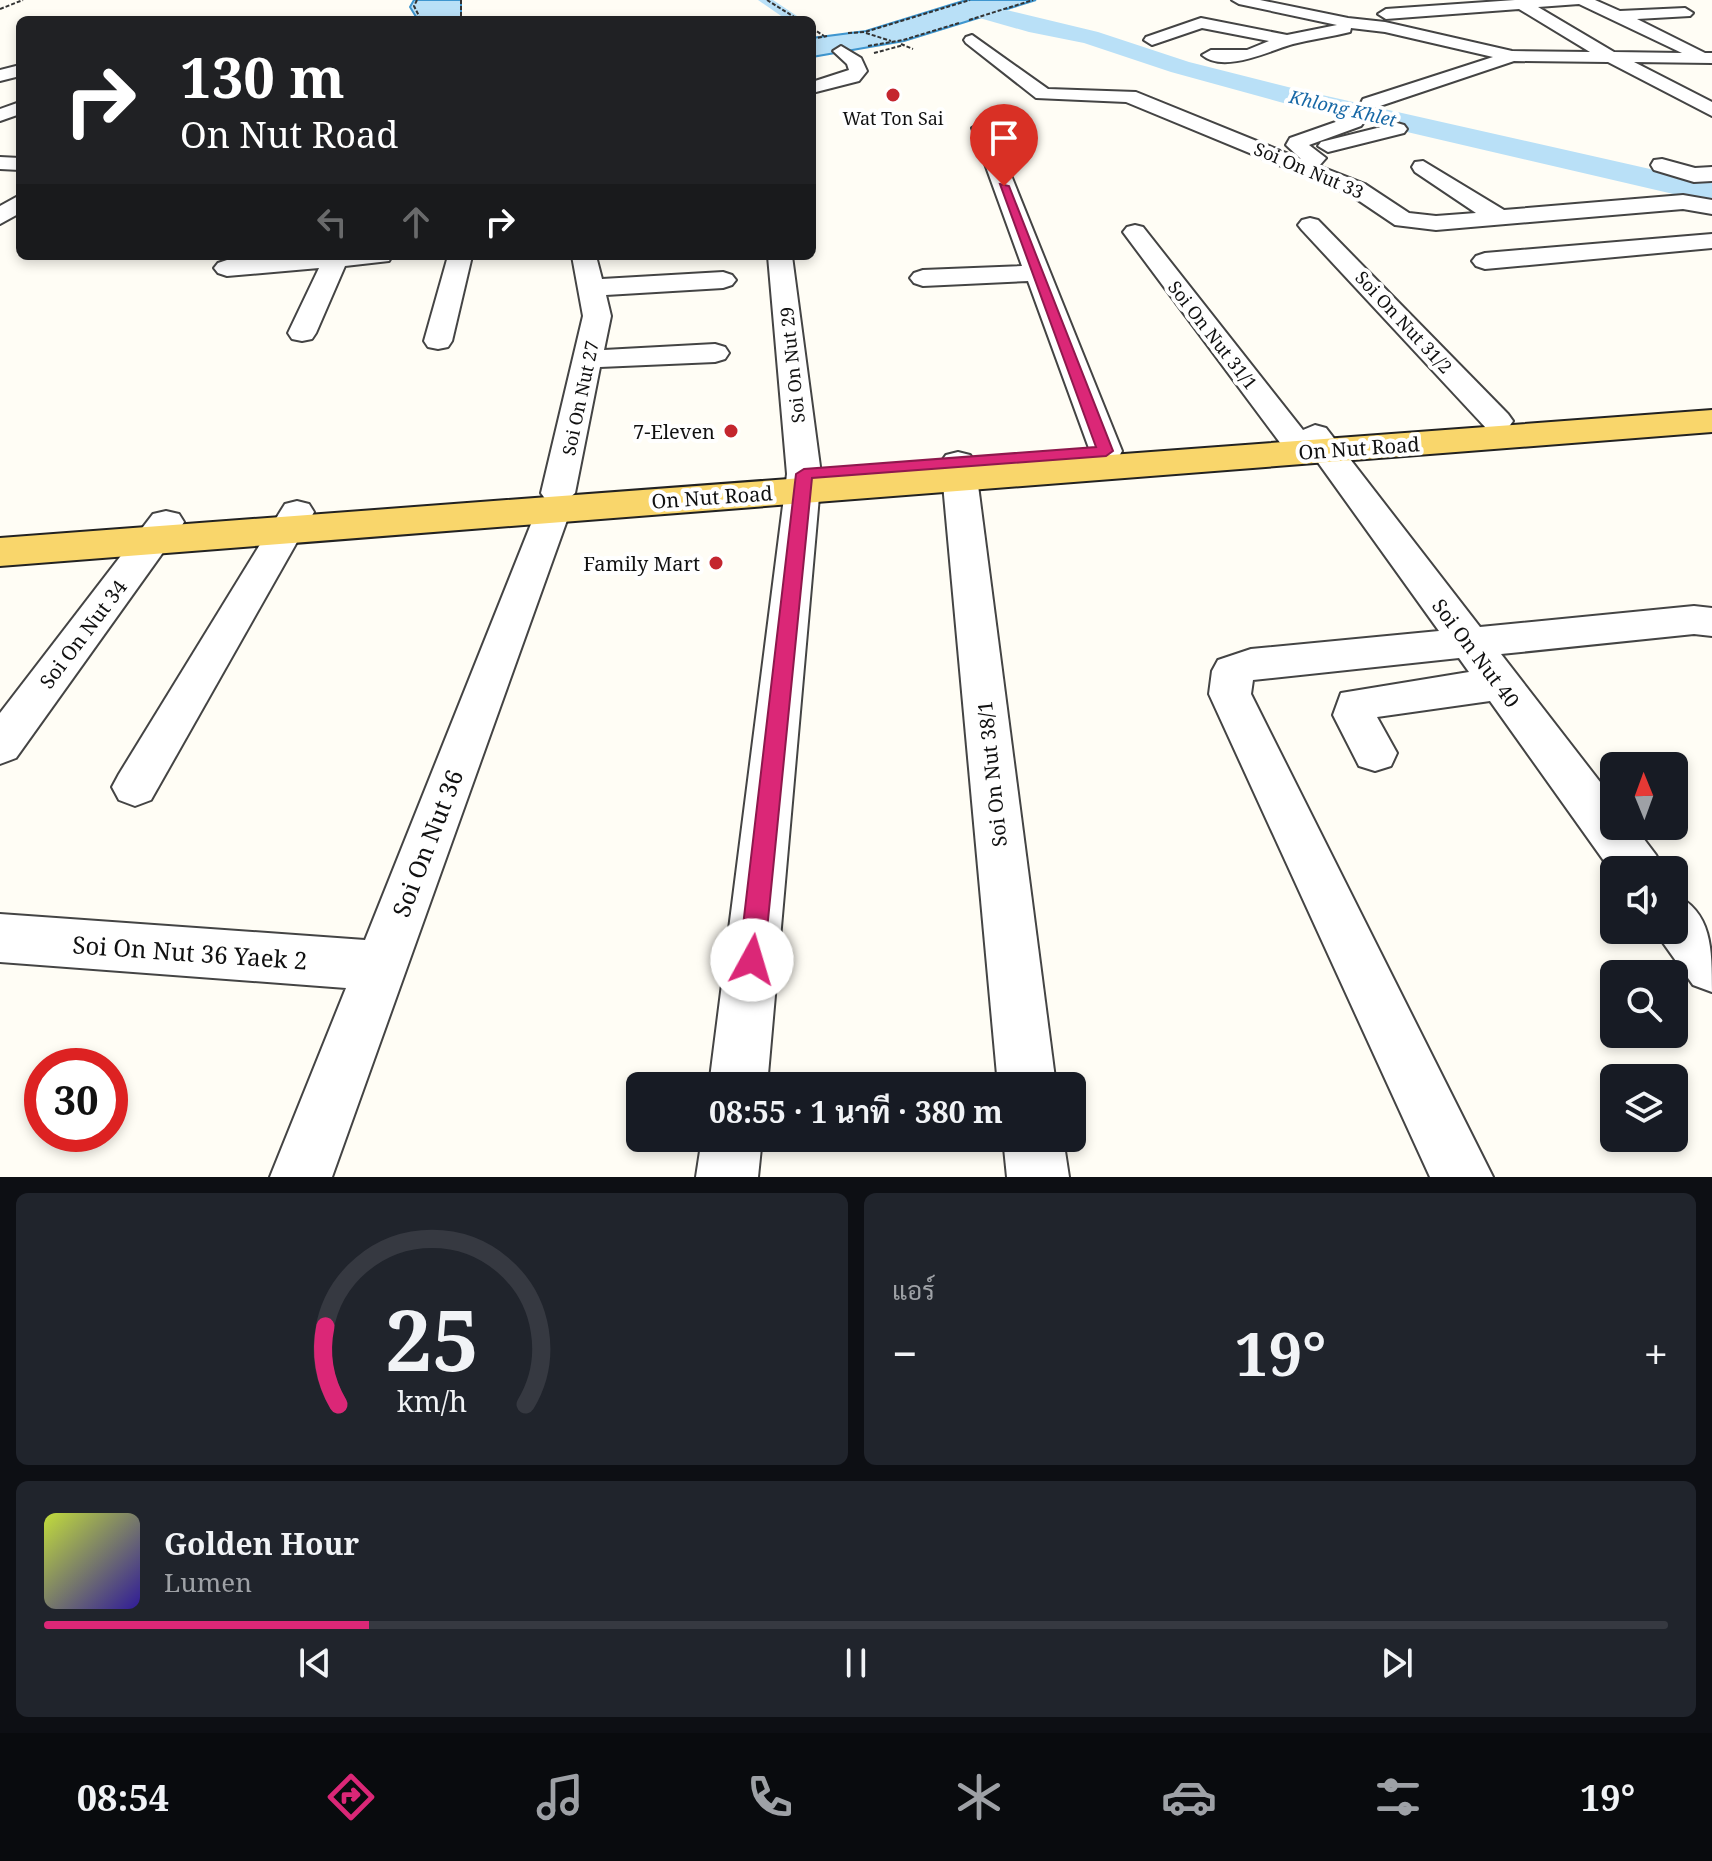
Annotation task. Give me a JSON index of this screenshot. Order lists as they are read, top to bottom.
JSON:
{
  "streets": {
    "main road": ["On Nut Road"],
    "street": [
      "Soi On Nut 33",
      "Soi On Nut 31/2",
      "Soi On Nut 31/1",
      "Soi On Nut 29",
      "Soi On Nut 27",
      "Soi On Nut 34",
      "Soi On Nut 40",
      "Soi On Nut 38/1",
      "Soi On Nut 36",
      "Soi On Nut 36 Yaek 2"
    ]
  },
  "crossings": [
    ["Soi On Nut 31/2", "On Nut Road"],
    ["Soi On Nut 31/1", "On Nut Road"],
    ["Soi On Nut 31/1", "Soi On Nut 40"],
    ["Soi On Nut 29", "On Nut Road"],
    ["Soi On Nut 27", "On Nut Road"],
    ["Soi On Nut 27", "Soi On Nut 36"],
    ["On Nut Road", "Soi On Nut 34"],
    ["On Nut Road", "Soi On Nut 40"],
    ["On Nut Road", "Soi On Nut 38/1"],
    ["On Nut Road", "Soi On Nut 36"],
    ["Soi On Nut 36", "Soi On Nut 36 Yaek 2"]
  ],
  "water": ["Khlong Khlet"],
  "places": ["Wat Ton Sai", "7-Eleven", "Family Mart"],
  "north": "top",
  "page": {
    "turn": ["130 m", "On Nut Road"],
    "limit": "30",
    "trip": "08:55 · 1 นาที · 380 m",
    "tile": "แอร์",
    "heat": ["−", "19°", "+"],
    "song": ["Golden Hour", "Lumen"],
    "tabs": ["08:54", "19°"],
    "gauge": ["25", "km/h"]
  }
}
